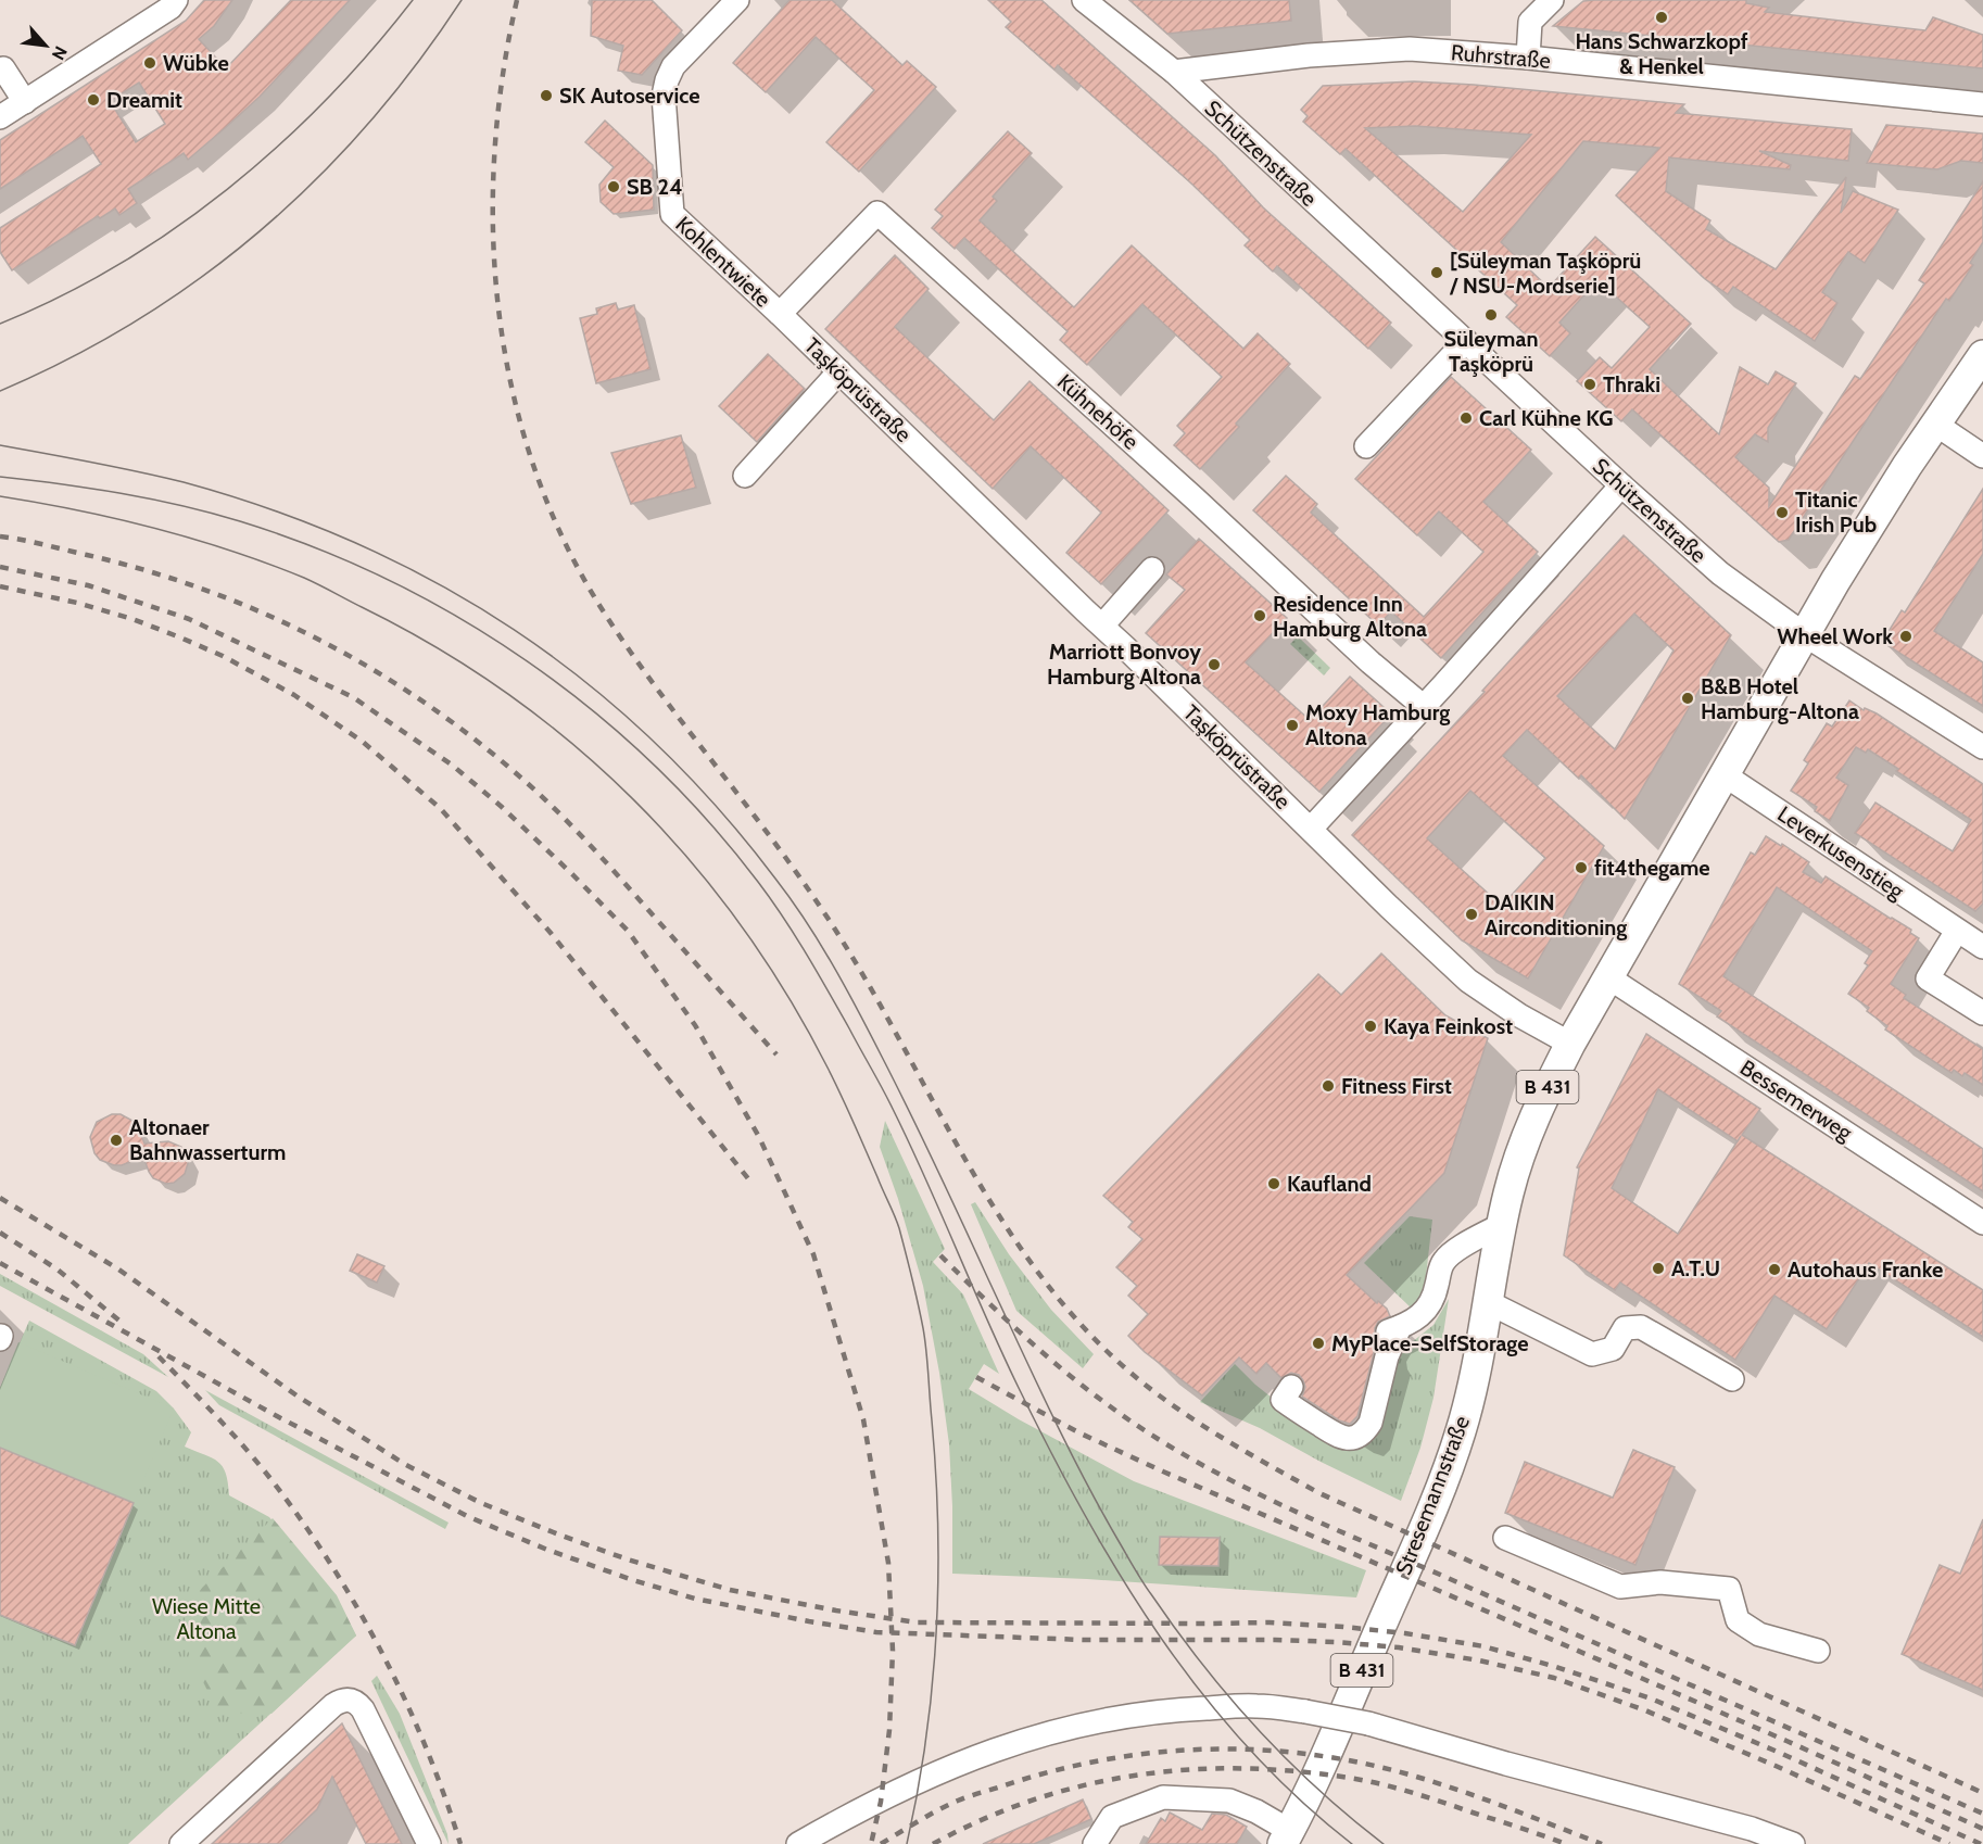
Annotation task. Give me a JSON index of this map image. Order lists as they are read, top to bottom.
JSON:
{
  "streets": {
    "main road": ["B 431", "Stresemannstraße"],
    "street": [
      "Ruhrstraße",
      "Schützenstraße",
      "Kohlentwiete",
      "Taşköprüstraße",
      "Kühnehöfe",
      "Leverkusenstieg",
      "Bessemerweg"
    ]
  },
  "crossings": [
    ["Ruhrstraße", "Schützenstraße"],
    ["Schützenstraße", "Stresemannstraße"],
    ["Kohlentwiete", "Taşköprüstraße"],
    ["Kohlentwiete", "Kühnehöfe"],
    ["Taşköprüstraße", "Kühnehöfe"],
    ["Taşköprüstraße", "Stresemannstraße"],
    ["Leverkusenstieg", "Stresemannstraße"],
    ["Bessemerweg", "Stresemannstraße"]
  ],
  "parks": ["Wiese Mitte Altona"],
  "places": [
    "Hans Schwarzkopf & Henkel",
    "Wübke",
    "SK Autoservice",
    "Dreamit",
    "SB 24",
    "[Süleyman Taşköprü / NSU-Mordserie]",
    "Süleyman Taşköprü",
    "Thraki",
    "Carl Kühne KG",
    "Titanic Irish Pub",
    "Residence Inn Hamburg Altona",
    "Wheel Work",
    "Marriott Bonvoy Hamburg Altona",
    "B&B Hotel Hamburg-Altona",
    "Moxy Hamburg Altona",
    "fit4thegame",
    "DAIKIN Airconditioning",
    "Kaya Feinkost",
    "Fitness First",
    "Altonaer Bahnwasserturm",
    "Kaufland",
    "A.T.U",
    "Autohaus Franke",
    "MyPlace-SelfStorage"
  ],
  "north": "bottom right"
}
